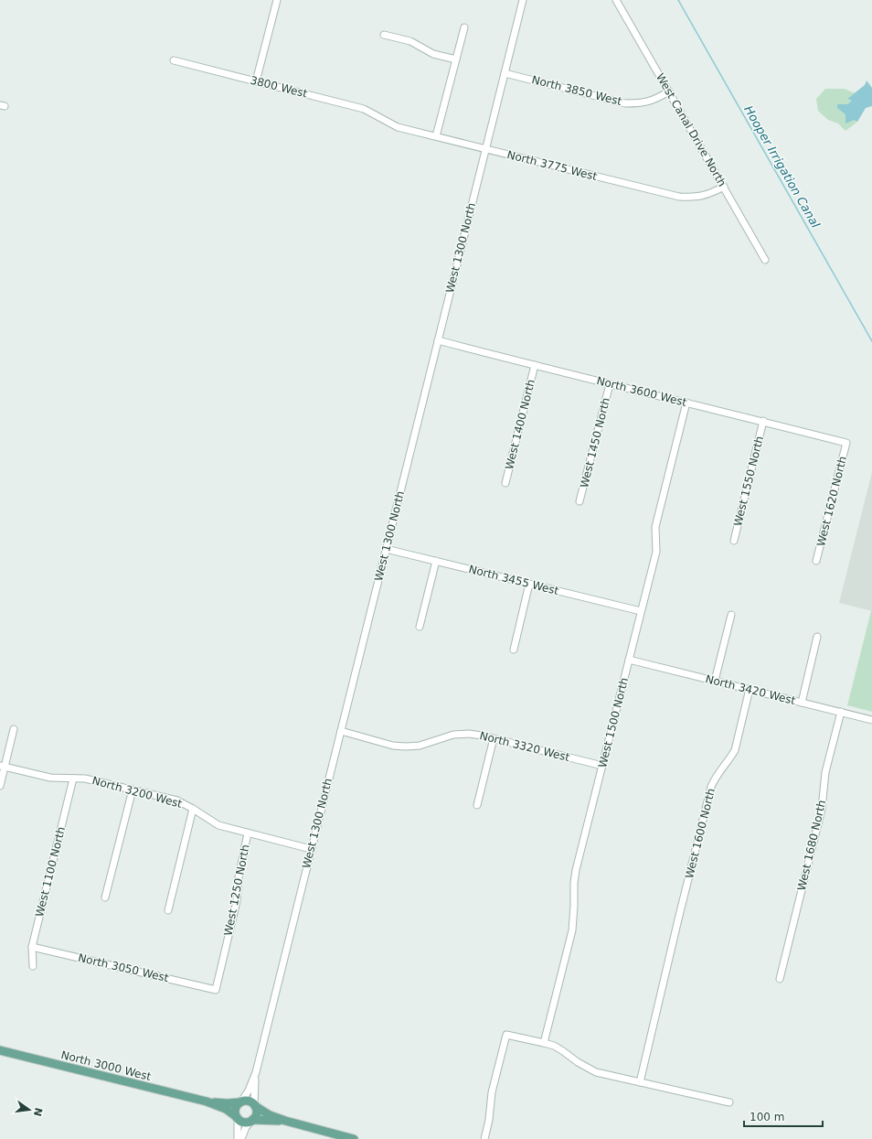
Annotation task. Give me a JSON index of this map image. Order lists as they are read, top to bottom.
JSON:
{
  "streets": {
    "main road": ["North 3000 West"],
    "street": [
      "3800 West",
      "North 3850 West",
      "West Canal Drive North",
      "North 3775 West",
      "West 1300 North",
      "North 3600 West",
      "West 1400 North",
      "West 1450 North",
      "West 1550 North",
      "West 1620 North",
      "North 3455 West",
      "North 3420 West",
      "West 1500 North",
      "North 3320 West",
      "North 3200 West",
      "West 1600 North",
      "West 1680 North",
      "West 1100 North",
      "West 1250 North",
      "North 3050 West"
    ]
  },
  "crossings": [
    ["3800 West", "North 3775 West"],
    ["North 3850 West", "West Canal Drive North"],
    ["North 3850 West", "West 1300 North"],
    ["West Canal Drive North", "North 3775 West"],
    ["North 3775 West", "West 1300 North"],
    ["West 1300 North", "North 3600 West"],
    ["West 1300 North", "North 3455 West"],
    ["West 1300 North", "North 3320 West"],
    ["West 1300 North", "North 3200 West"],
    ["West 1300 North", "North 3000 West"],
    ["North 3600 West", "West 1400 North"],
    ["North 3600 West", "West 1450 North"],
    ["North 3600 West", "West 1550 North"],
    ["North 3600 West", "West 1620 North"],
    ["North 3600 West", "West 1500 North"],
    ["North 3455 West", "West 1500 North"],
    ["North 3420 West", "West 1500 North"],
    ["North 3420 West", "West 1600 North"],
    ["North 3420 West", "West 1680 North"],
    ["West 1500 North", "North 3320 West"],
    ["North 3200 West", "West 1100 North"],
    ["North 3200 West", "West 1250 North"],
    ["West 1100 North", "North 3050 West"],
    ["West 1250 North", "North 3050 West"]
  ],
  "water": ["Hooper Irrigation Canal"],
  "scale_bar": "100 m",
  "north": "right"
}
